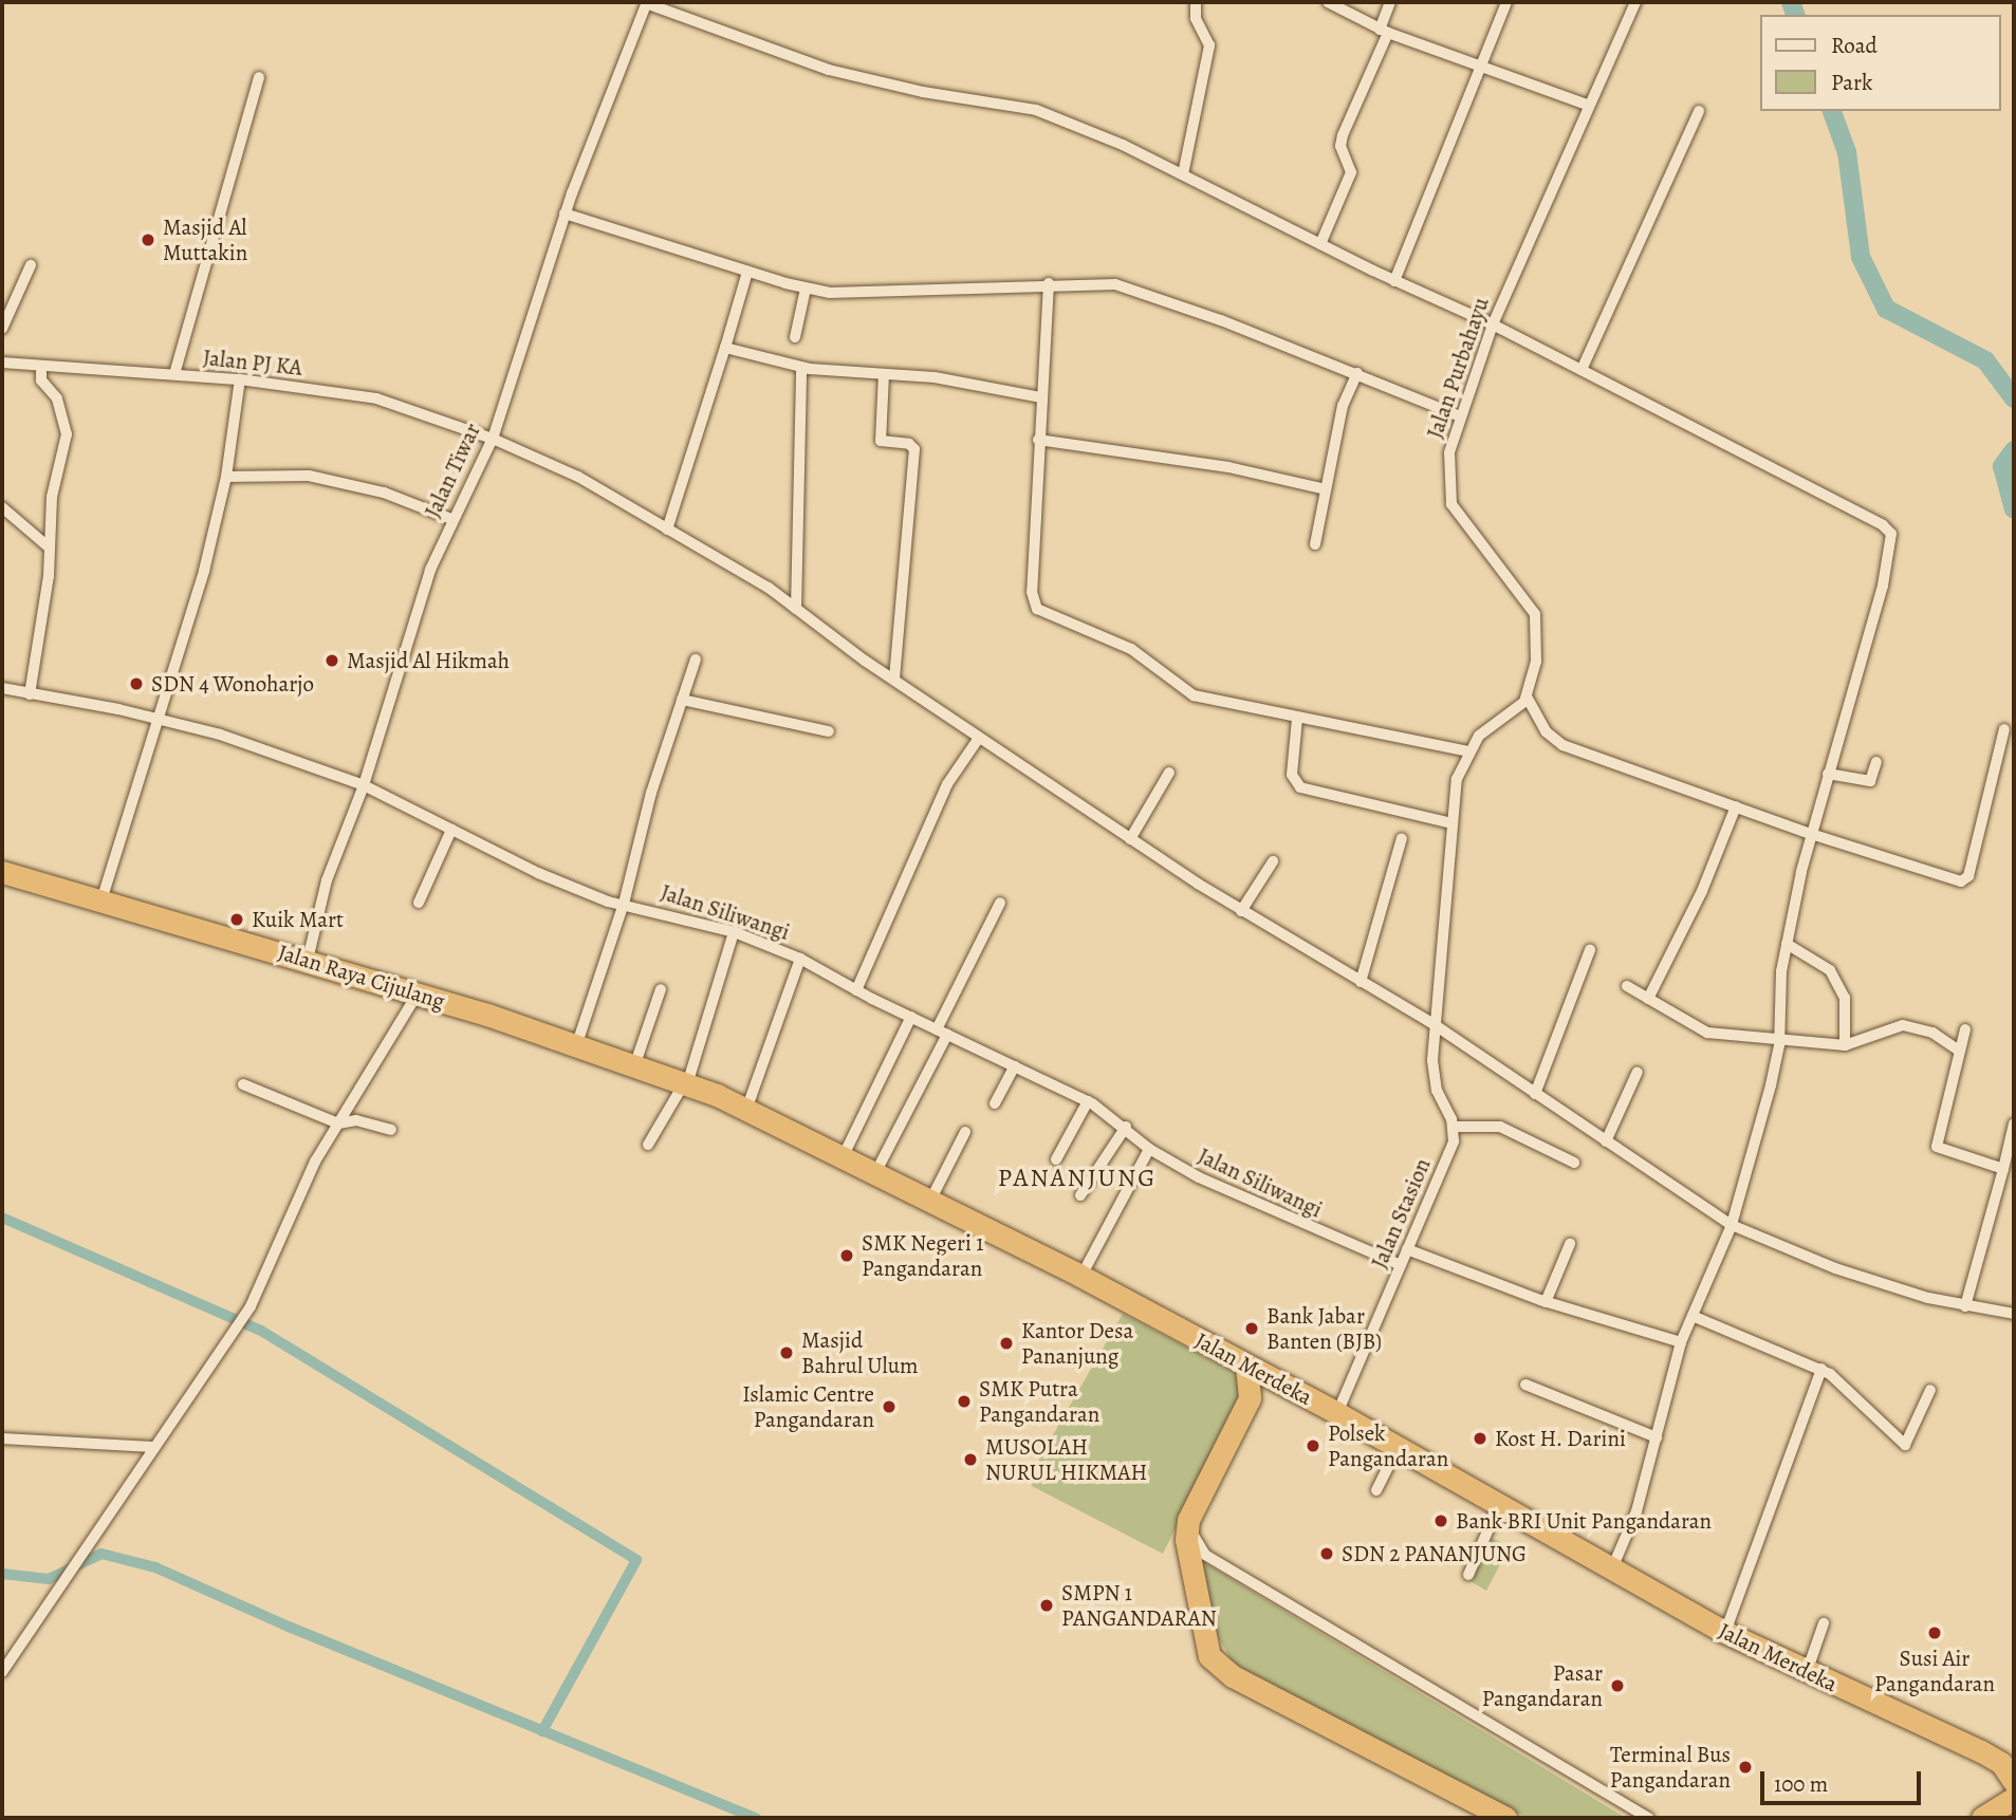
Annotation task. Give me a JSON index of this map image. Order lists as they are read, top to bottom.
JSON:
{
  "streets": {
    "highway": ["Jalan Raya Cijulang", "Jalan Merdeka"],
    "street": [
      "Jalan PJ KA",
      "Jalan Purbahayu",
      "Jalan Tiwar",
      "Jalan Siliwangi",
      "Jalan Stasion"
    ]
  },
  "crossings": [
    ["Jalan PJ KA", "Jalan Tiwar"],
    ["Jalan Tiwar", "Jalan Siliwangi"],
    ["Jalan Tiwar", "Jalan Raya Cijulang"],
    ["Jalan Siliwangi", "Jalan Stasion"],
    ["Jalan Raya Cijulang", "Jalan Merdeka"],
    ["Jalan Stasion", "Jalan Merdeka"]
  ],
  "districts": ["PANANJUNG"],
  "places": [
    "Masjid Al Muttakin",
    "Masjid Al Hikmah",
    "SDN 4 Wonoharjo",
    "Kuik Mart",
    "SMK Negeri 1 Pangandaran",
    "Bank Jabar Banten (BJB)",
    "Kantor Desa Pananjung",
    "Masjid Bahrul Ulum",
    "SMK Putra Pangandaran",
    "Islamic Centre Pangandaran",
    "Kost H. Darini",
    "Polsek Pangandaran",
    "MUSOLAH NURUL HIKMAH",
    "Bank BRI Unit Pangandaran",
    "SDN 2 PANANJUNG",
    "SMPN 1 PANGANDARAN",
    "Susi Air Pangandaran",
    "Pasar Pangandaran",
    "Terminal Bus Pangandaran"
  ],
  "legend": ["Road", "Park"],
  "scale_bar": "100 m"
}
